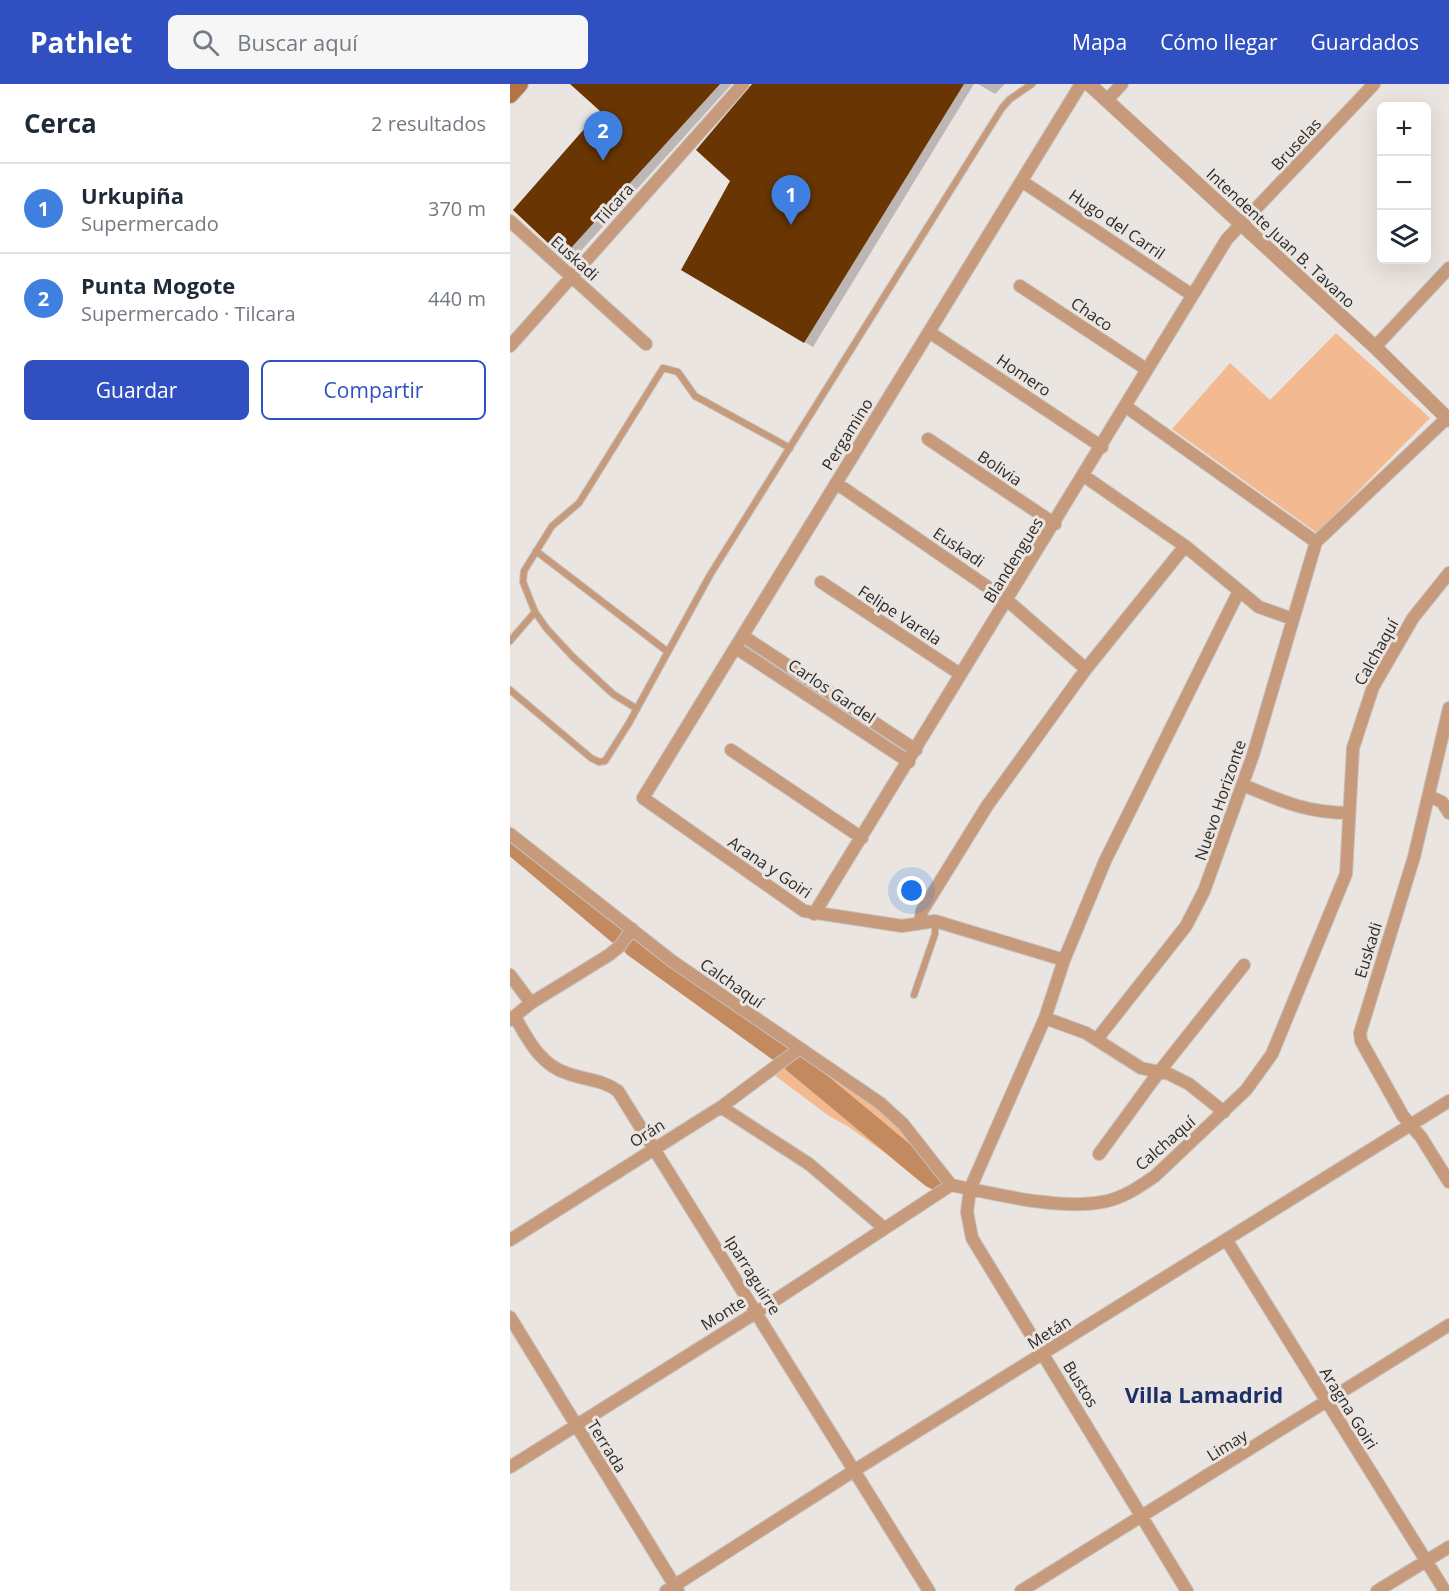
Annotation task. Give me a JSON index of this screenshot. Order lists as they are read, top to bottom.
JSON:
{
  "streets": {
    "street": [
      "Bruselas",
      "Tilcara",
      "Hugo del Carril",
      "Intendente Juan B. Tavano",
      "Euskadi",
      "Chaco",
      "Homero",
      "Pergamino",
      "Bolivia",
      "Blandengues",
      "Felipe Varela",
      "Calchaquí",
      "Carlos Gardel",
      "Nuevo Horizonte",
      "Arana y Goiri",
      "Orán",
      "Iparraguirre",
      "Monte",
      "Metán",
      "Bustos",
      "Aragna Goiri",
      "Limay",
      "Terrada"
    ]
  },
  "crossings": [
    ["Bruselas", "Intendente Juan B. Tavano"],
    ["Bruselas", "Blandengues"],
    ["Tilcara", "Euskadi"],
    ["Hugo del Carril", "Pergamino"],
    ["Hugo del Carril", "Blandengues"],
    ["Intendente Juan B. Tavano", "Blandengues"],
    ["Euskadi", "Pergamino"],
    ["Euskadi", "Blandengues"],
    ["Euskadi", "Metán"],
    ["Chaco", "Blandengues"],
    ["Homero", "Pergamino"],
    ["Homero", "Blandengues"],
    ["Pergamino", "Carlos Gardel"],
    ["Pergamino", "Arana y Goiri"],
    ["Bolivia", "Blandengues"],
    ["Blandengues", "Felipe Varela"],
    ["Blandengues", "Carlos Gardel"],
    ["Blandengues", "Arana y Goiri"],
    ["Calchaquí", "Orán"],
    ["Calchaquí", "Monte"],
    ["Calchaquí", "Bustos"],
    ["Arana y Goiri", "Bustos"],
    ["Orán", "Iparraguirre"],
    ["Iparraguirre", "Monte"],
    ["Iparraguirre", "Metán"],
    ["Monte", "Terrada"],
    ["Metán", "Bustos"],
    ["Metán", "Aragna Goiri"],
    ["Metán", "Terrada"],
    ["Bustos", "Limay"],
    ["Aragna Goiri", "Limay"]
  ],
  "districts": ["Villa Lamadrid"],
  "page": {
    "header": "Pathlet",
    "search": "Buscar aquí",
    "nav": ["Mapa", "Cómo llegar", "Guardados"],
    "heading": ["Cerca", "2 resultados"],
    "map_buttons": ["+", "−"],
    "pins": ["2", "1"],
    "list": [
      {
        "mark": "1",
        "name": "Urkupiña",
        "note": "Supermercado",
        "value": "370 m"
      },
      {
        "mark": "2",
        "name": "Punta Mogote",
        "note": "Supermercado · Tilcara",
        "value": "440 m"
      }
    ],
    "buttons": ["Guardar", "Compartir"]
  }
}
